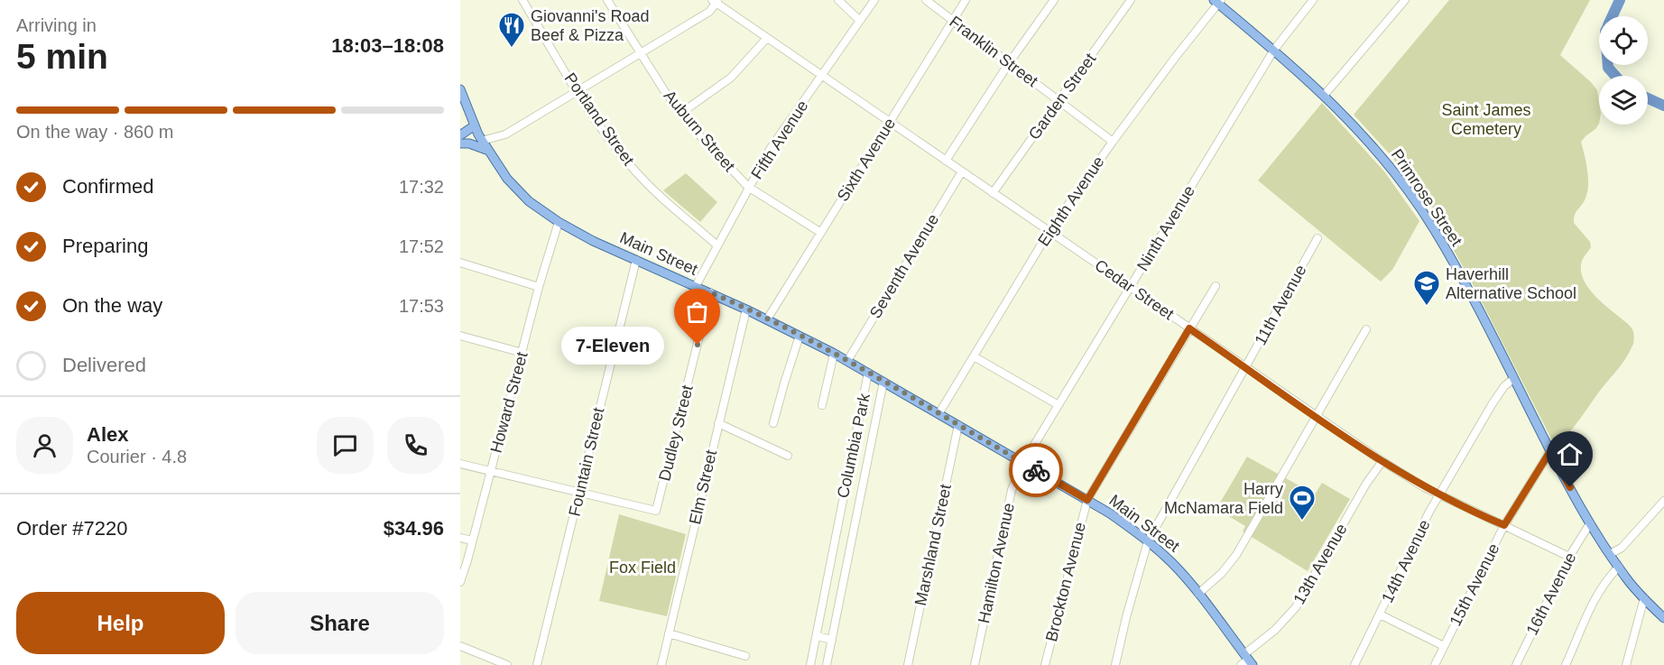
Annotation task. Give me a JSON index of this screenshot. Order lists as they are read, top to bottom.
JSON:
{
  "streets": {
    "main road": ["Primrose Street", "Main Street"],
    "street": [
      "Franklin Street",
      "Garden Street",
      "Portland Street",
      "Auburn Street",
      "Fifth Avenue",
      "Sixth Avenue",
      "Eighth Avenue",
      "Ninth Avenue",
      "Seventh Avenue",
      "Cedar Street",
      "11th Avenue",
      "Howard Street",
      "Dudley Street",
      "Columbia Park",
      "Fountain Street",
      "Elm Street",
      "Marshland Street",
      "14th Avenue",
      "Hamilton Avenue",
      "13th Avenue",
      "Brockton Avenue",
      "15th Avenue",
      "16th Avenue"
    ]
  },
  "crossings": [
    ["Franklin Street", "Garden Street"],
    ["Franklin Street", "Sixth Avenue"],
    ["Franklin Street", "Eighth Avenue"],
    ["Garden Street", "Cedar Street"],
    ["Portland Street", "Fifth Avenue"],
    ["Auburn Street", "Fifth Avenue"],
    ["Auburn Street", "Sixth Avenue"],
    ["Fifth Avenue", "Main Street"],
    ["Fifth Avenue", "Cedar Street"],
    ["Sixth Avenue", "Main Street"],
    ["Sixth Avenue", "Cedar Street"],
    ["Primrose Street", "Eighth Avenue"],
    ["Primrose Street", "Ninth Avenue"],
    ["Primrose Street", "14th Avenue"],
    ["Primrose Street", "15th Avenue"],
    ["Primrose Street", "16th Avenue"],
    ["Eighth Avenue", "Main Street"],
    ["Eighth Avenue", "Cedar Street"],
    ["Ninth Avenue", "Main Street"],
    ["Ninth Avenue", "Cedar Street"],
    ["Ninth Avenue", "Hamilton Avenue"],
    ["Main Street", "Seventh Avenue"],
    ["Main Street", "11th Avenue"],
    ["Main Street", "Howard Street"],
    ["Main Street", "Dudley Street"],
    ["Main Street", "Columbia Park"],
    ["Main Street", "Fountain Street"],
    ["Main Street", "Elm Street"],
    ["Main Street", "Marshland Street"],
    ["Main Street", "Hamilton Avenue"],
    ["Main Street", "13th Avenue"],
    ["Main Street", "Brockton Avenue"],
    ["Seventh Avenue", "Cedar Street"],
    ["Cedar Street", "11th Avenue"],
    ["Cedar Street", "14th Avenue"],
    ["Cedar Street", "13th Avenue"],
    ["Cedar Street", "Brockton Avenue"],
    ["Cedar Street", "15th Avenue"],
    ["Cedar Street", "16th Avenue"],
    ["Dudley Street", "Fountain Street"]
  ],
  "parks": ["Saint James Cemetery", "Fox Field"],
  "places": {
    "restaurant": ["Giovanni's Road Beef & Pizza"],
    "school or university": ["Haverhill Alternative School"],
    "other": ["7-Eleven"],
    "sports": ["Harry McNamara Field"]
  },
  "page": {
    "heading": ["5 min", "Arriving in", "18:03–18:08"],
    "panel": [
      "Alex",
      "Courier · 4.8",
      "Order #7220",
      "$34.96"
    ],
    "bar": "On the way · 860 m",
    "list": [
      ["Confirmed", "17:32"],
      ["Preparing", "17:52"],
      ["On the way", "17:53"],
      "Delivered"
    ],
    "bubble": "7-Eleven",
    "buttons": ["Help", "Share"]
  }
}
